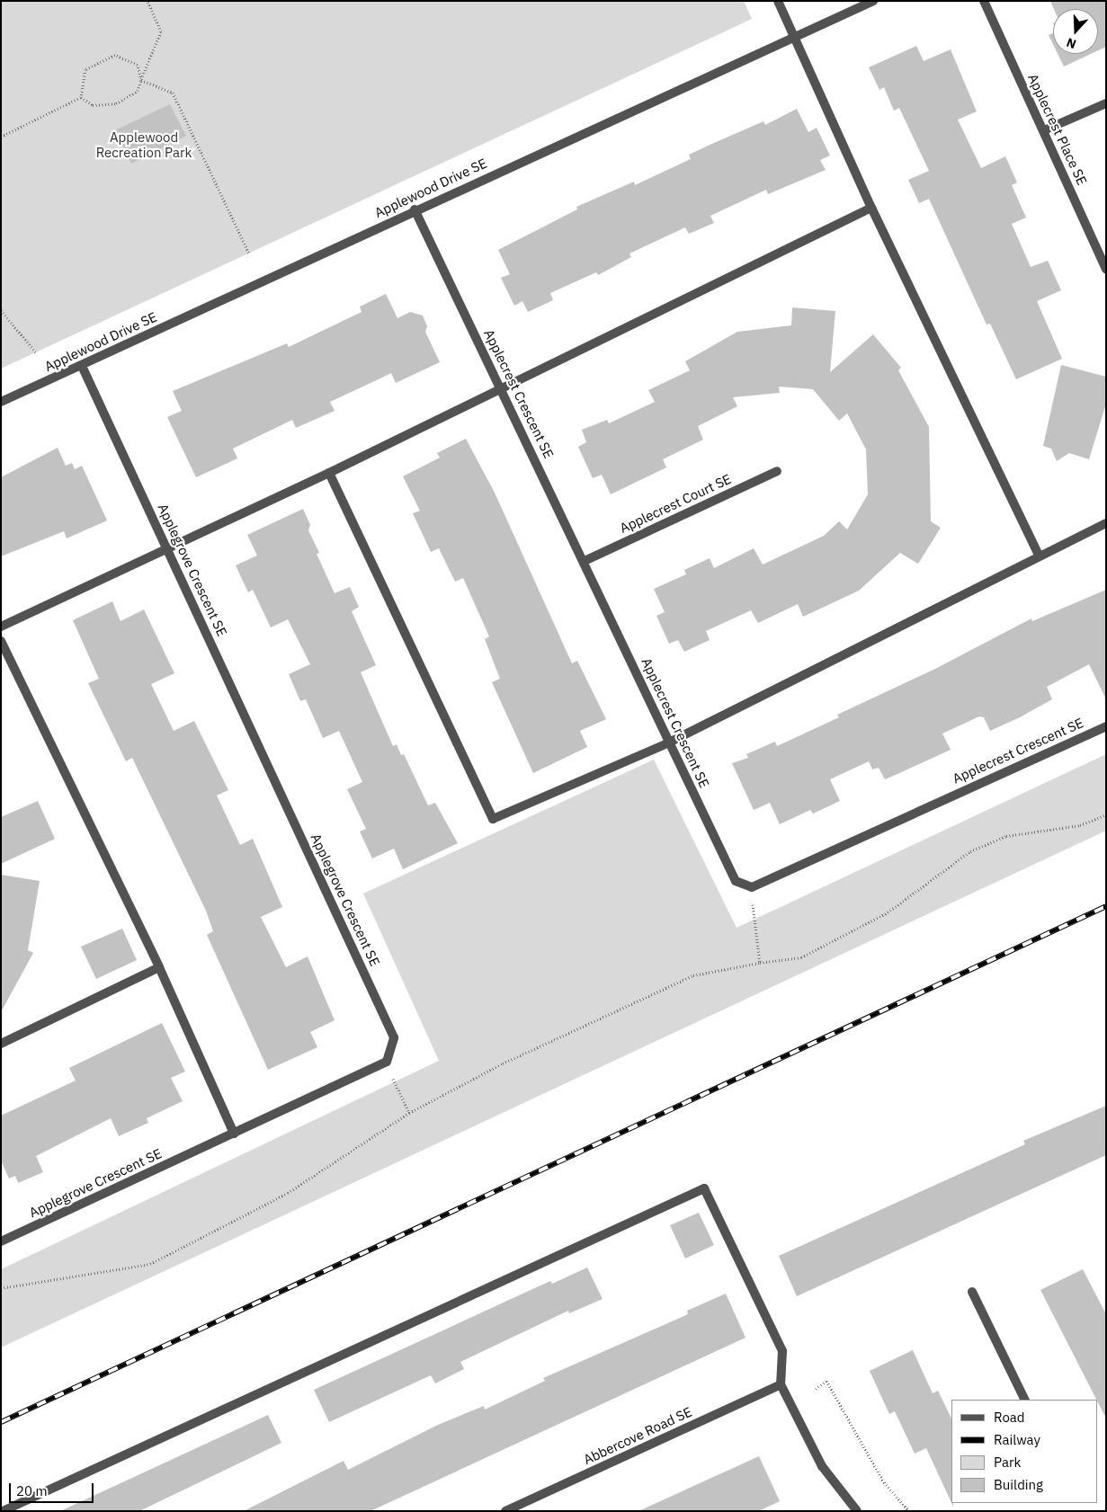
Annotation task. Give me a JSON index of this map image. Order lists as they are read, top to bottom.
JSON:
{
  "streets": {
    "street": [
      "Applecrest Place SE",
      "Applewood Drive SE",
      "Applecrest Crescent SE",
      "Applecrest Court SE",
      "Applegrove Crescent SE",
      "Abbercove Road SE"
    ]
  },
  "crossings": [
    ["Applewood Drive SE", "Applecrest Crescent SE"],
    ["Applewood Drive SE", "Applegrove Crescent SE"],
    ["Applecrest Crescent SE", "Applecrest Court SE"]
  ],
  "parks": ["Applewood Recreation Park"],
  "legend": [
    "Road",
    "Railway",
    "Park",
    "Building"
  ],
  "scale_bar": "20 m",
  "north": "bottom"
}
